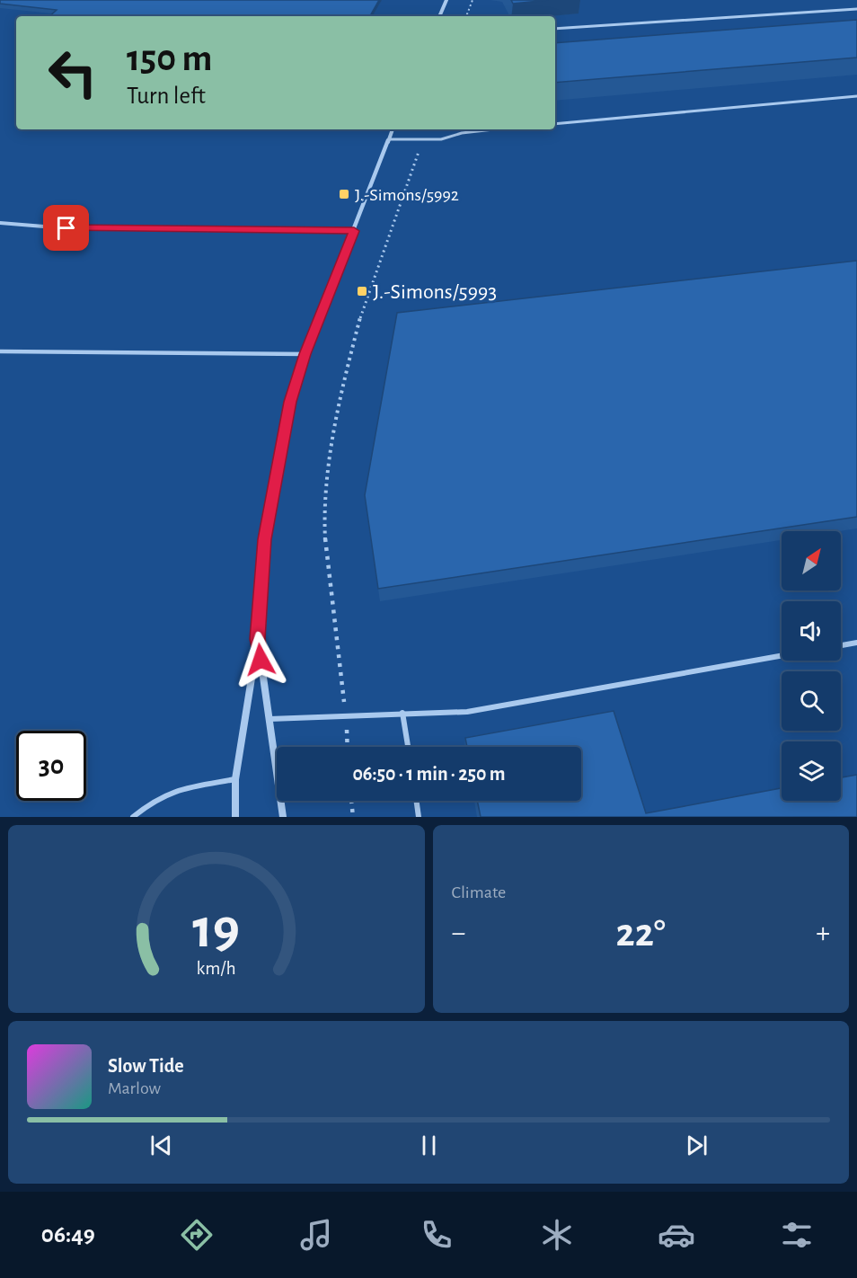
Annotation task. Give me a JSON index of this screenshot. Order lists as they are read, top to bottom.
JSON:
{
  "places": {
    "transit": ["J.-Simons/5992", "J.-Simons/5993"]
  },
  "north": "top right",
  "page": {
    "turn": ["150 m", "Turn left"],
    "limit": "30",
    "trip": "06:50 · 1 min · 250 m",
    "tile": "Climate",
    "heat": ["−", "22°", "+"],
    "song": ["Slow Tide", "Marlow"],
    "tabs": "06:49",
    "gauge": ["19", "km/h"]
  }
}
